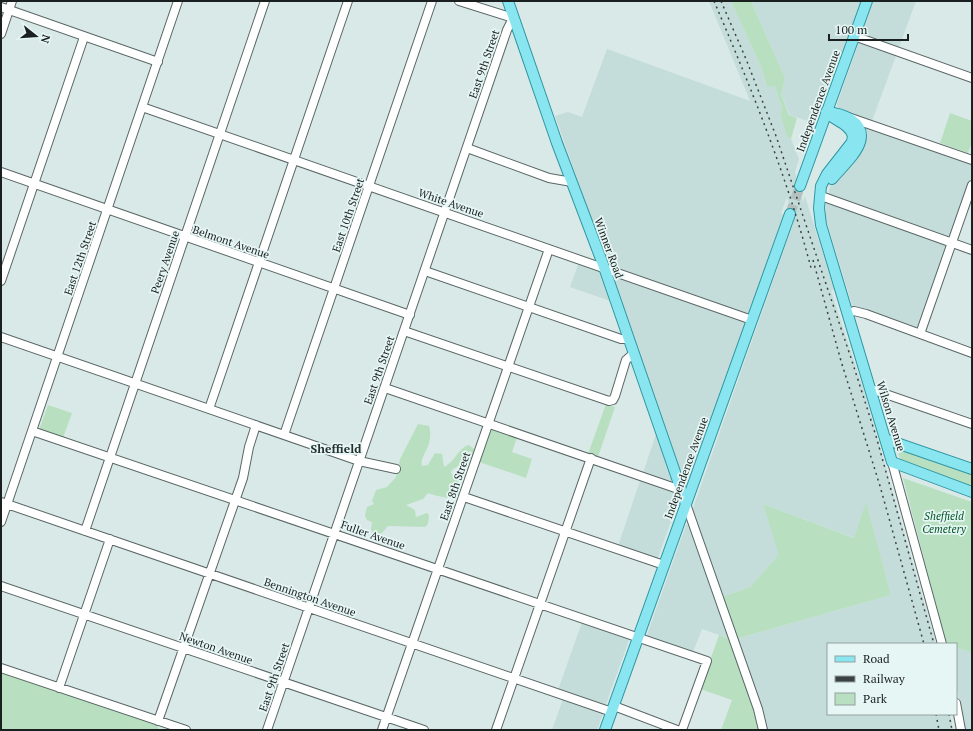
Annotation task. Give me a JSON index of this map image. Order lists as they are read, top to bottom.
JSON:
{
  "streets": {
    "main road": ["Independence Avenue", "Winner Road", "Wilson Avenue"],
    "street": [
      "East 9th Street",
      "White Avenue",
      "East 10th Street",
      "Belmont Avenue",
      "East 12th Street",
      "Peery Avenue",
      "East 8th Street",
      "Fuller Avenue",
      "Bennington Avenue",
      "Newton Avenue"
    ]
  },
  "crossings": [
    ["East 9th Street", "White Avenue"],
    ["East 9th Street", "Belmont Avenue"],
    ["East 9th Street", "Winner Road"],
    ["East 9th Street", "Fuller Avenue"],
    ["East 9th Street", "Bennington Avenue"],
    ["East 9th Street", "Newton Avenue"],
    ["Independence Avenue", "White Avenue"],
    ["Independence Avenue", "Winner Road"],
    ["Independence Avenue", "Wilson Avenue"],
    ["Independence Avenue", "Fuller Avenue"],
    ["Independence Avenue", "Bennington Avenue"],
    ["White Avenue", "East 10th Street"],
    ["White Avenue", "Winner Road"],
    ["White Avenue", "East 12th Street"],
    ["White Avenue", "Peery Avenue"],
    ["White Avenue", "East 8th Street"],
    ["East 10th Street", "Belmont Avenue"],
    ["Belmont Avenue", "East 12th Street"],
    ["Belmont Avenue", "Peery Avenue"],
    ["East 12th Street", "Fuller Avenue"],
    ["East 12th Street", "Bennington Avenue"],
    ["Peery Avenue", "Fuller Avenue"],
    ["Peery Avenue", "Bennington Avenue"],
    ["East 8th Street", "Fuller Avenue"],
    ["East 8th Street", "Bennington Avenue"],
    ["East 8th Street", "Newton Avenue"]
  ],
  "districts": ["Sheffield"],
  "parks": ["Sheffield Cemetery"],
  "legend": ["Road", "Railway", "Park"],
  "scale_bar": "100 m",
  "north": "right"
}
